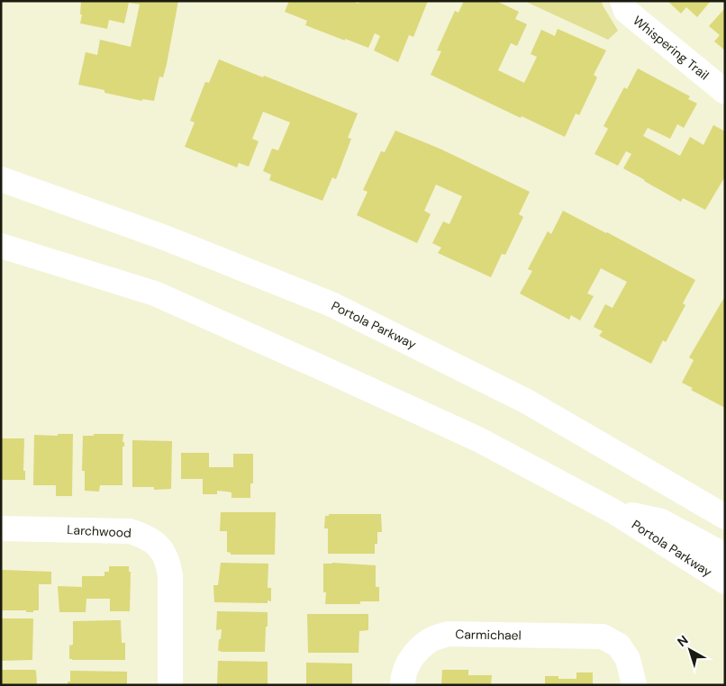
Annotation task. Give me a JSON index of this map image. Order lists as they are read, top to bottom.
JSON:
{
  "streets": {
    "main road": [
      "Whispering Trail",
      "Portola Parkway",
      "Larchwood",
      "Carmichael"
    ]
  },
  "north": "top left"
}
